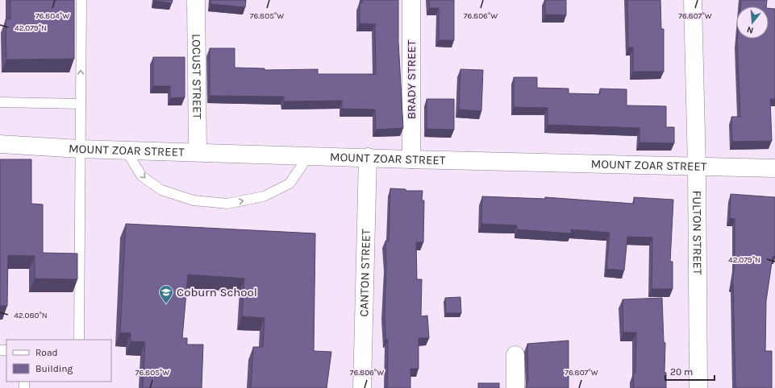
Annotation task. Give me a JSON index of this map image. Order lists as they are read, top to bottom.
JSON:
{
  "streets": {
    "street": [
      "LOCUST STREET",
      "BRADY STREET",
      "MOUNT ZOAR STREET",
      "FULTON STREET",
      "CANTON STREET"
    ]
  },
  "crossings": [
    ["LOCUST STREET", "MOUNT ZOAR STREET"],
    ["BRADY STREET", "MOUNT ZOAR STREET"],
    ["MOUNT ZOAR STREET", "FULTON STREET"],
    ["MOUNT ZOAR STREET", "CANTON STREET"]
  ],
  "places": {
    "school or university": ["Coburn School"]
  },
  "legend": ["Road", "Building"],
  "scale_bar": "20 m",
  "north": "bottom",
  "coordinates": [
    "76.804°W",
    "76.805°W",
    "76.806°W",
    "76.807°W",
    "42.079°N",
    "42.080°N"
  ]
}
